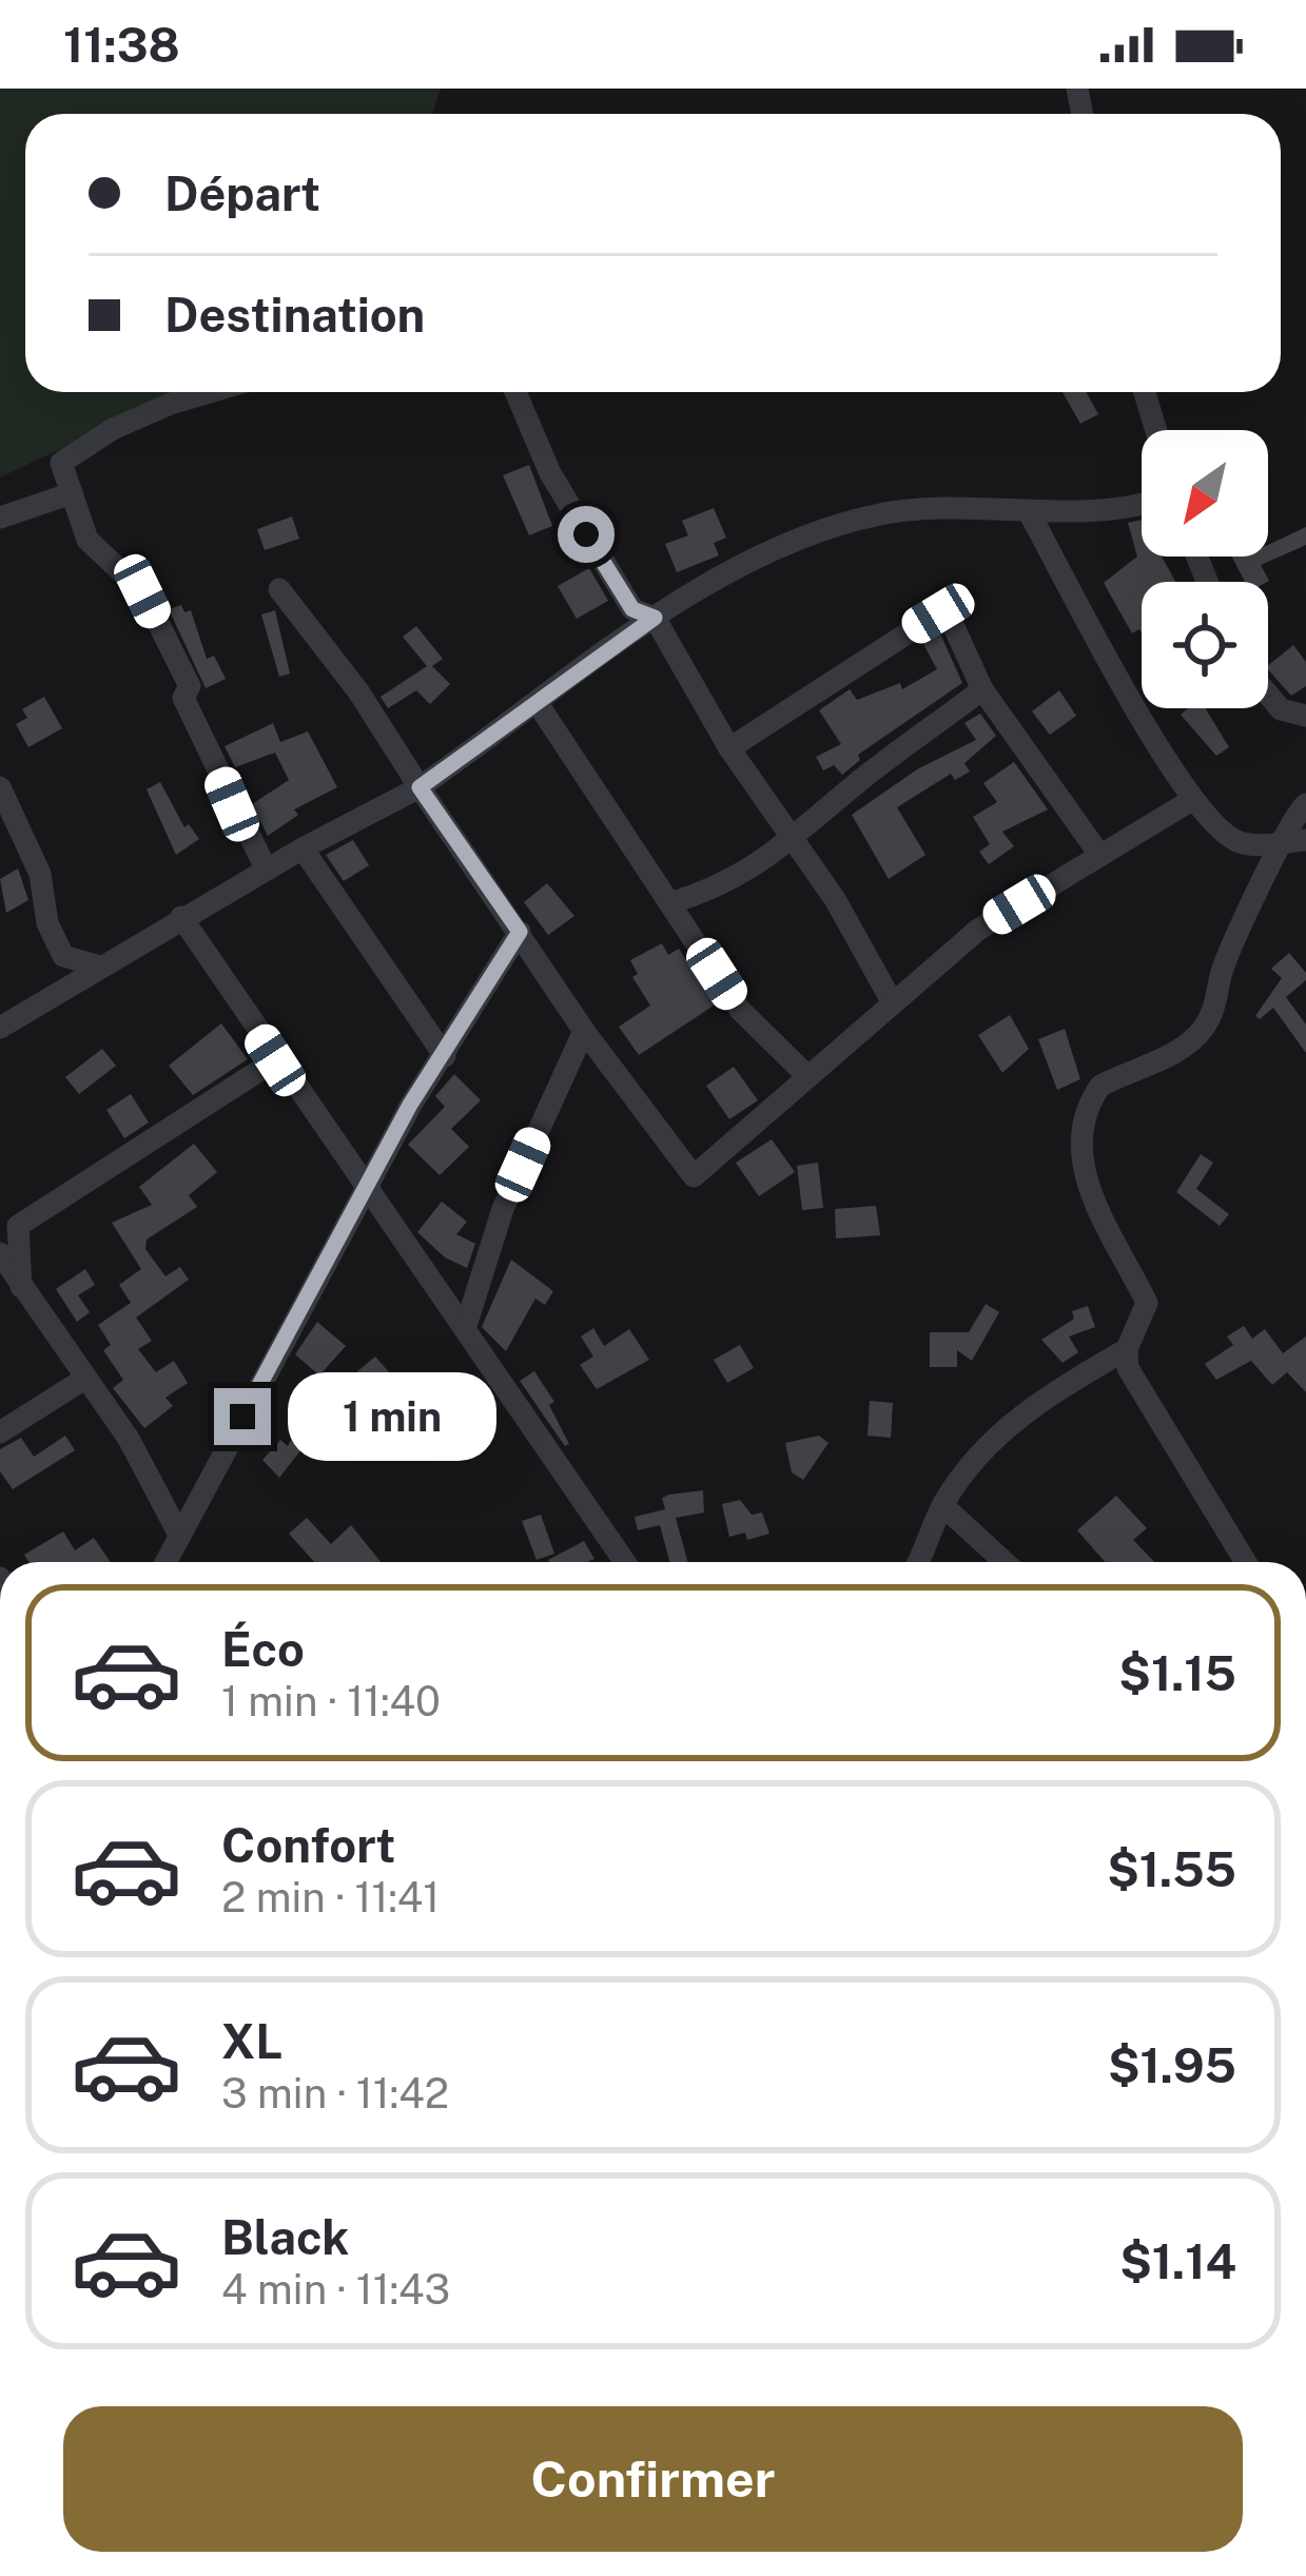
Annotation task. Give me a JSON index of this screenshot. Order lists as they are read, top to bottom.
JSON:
{
  "north": "bottom left",
  "page": {
    "status": "11:38",
    "banner": ["Départ", "Destination"],
    "bubble": "1 min",
    "list": [
      {
        "name": "Éco",
        "note": "1 min · 11:40",
        "value": "$1.15"
      },
      {
        "name": "Confort",
        "note": "2 min · 11:41",
        "value": "$1.55"
      },
      {
        "name": "XL",
        "note": "3 min · 11:42",
        "value": "$1.95"
      },
      {
        "name": "Black",
        "note": "4 min · 11:43",
        "value": "$1.14"
      }
    ],
    "buttons": "Confirmer"
  }
}
